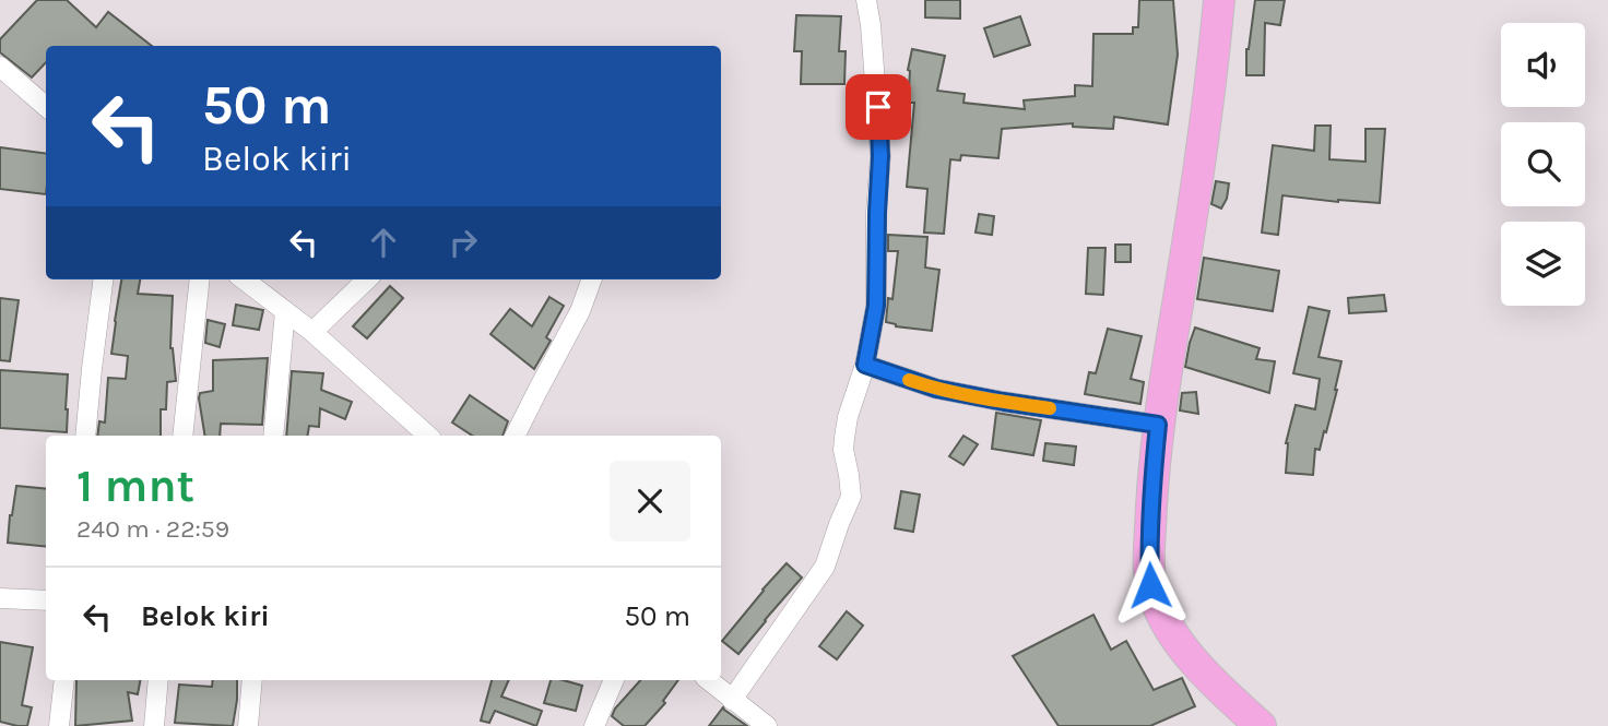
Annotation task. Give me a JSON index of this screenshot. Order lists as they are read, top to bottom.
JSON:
{
  "page": {
    "turn": ["50 m", "Belok kiri"],
    "heading": ["1 mnt", "240 m · 22:59"],
    "list": [
      {
        "name": "Belok kiri",
        "value": "50 m"
      }
    ]
  }
}
